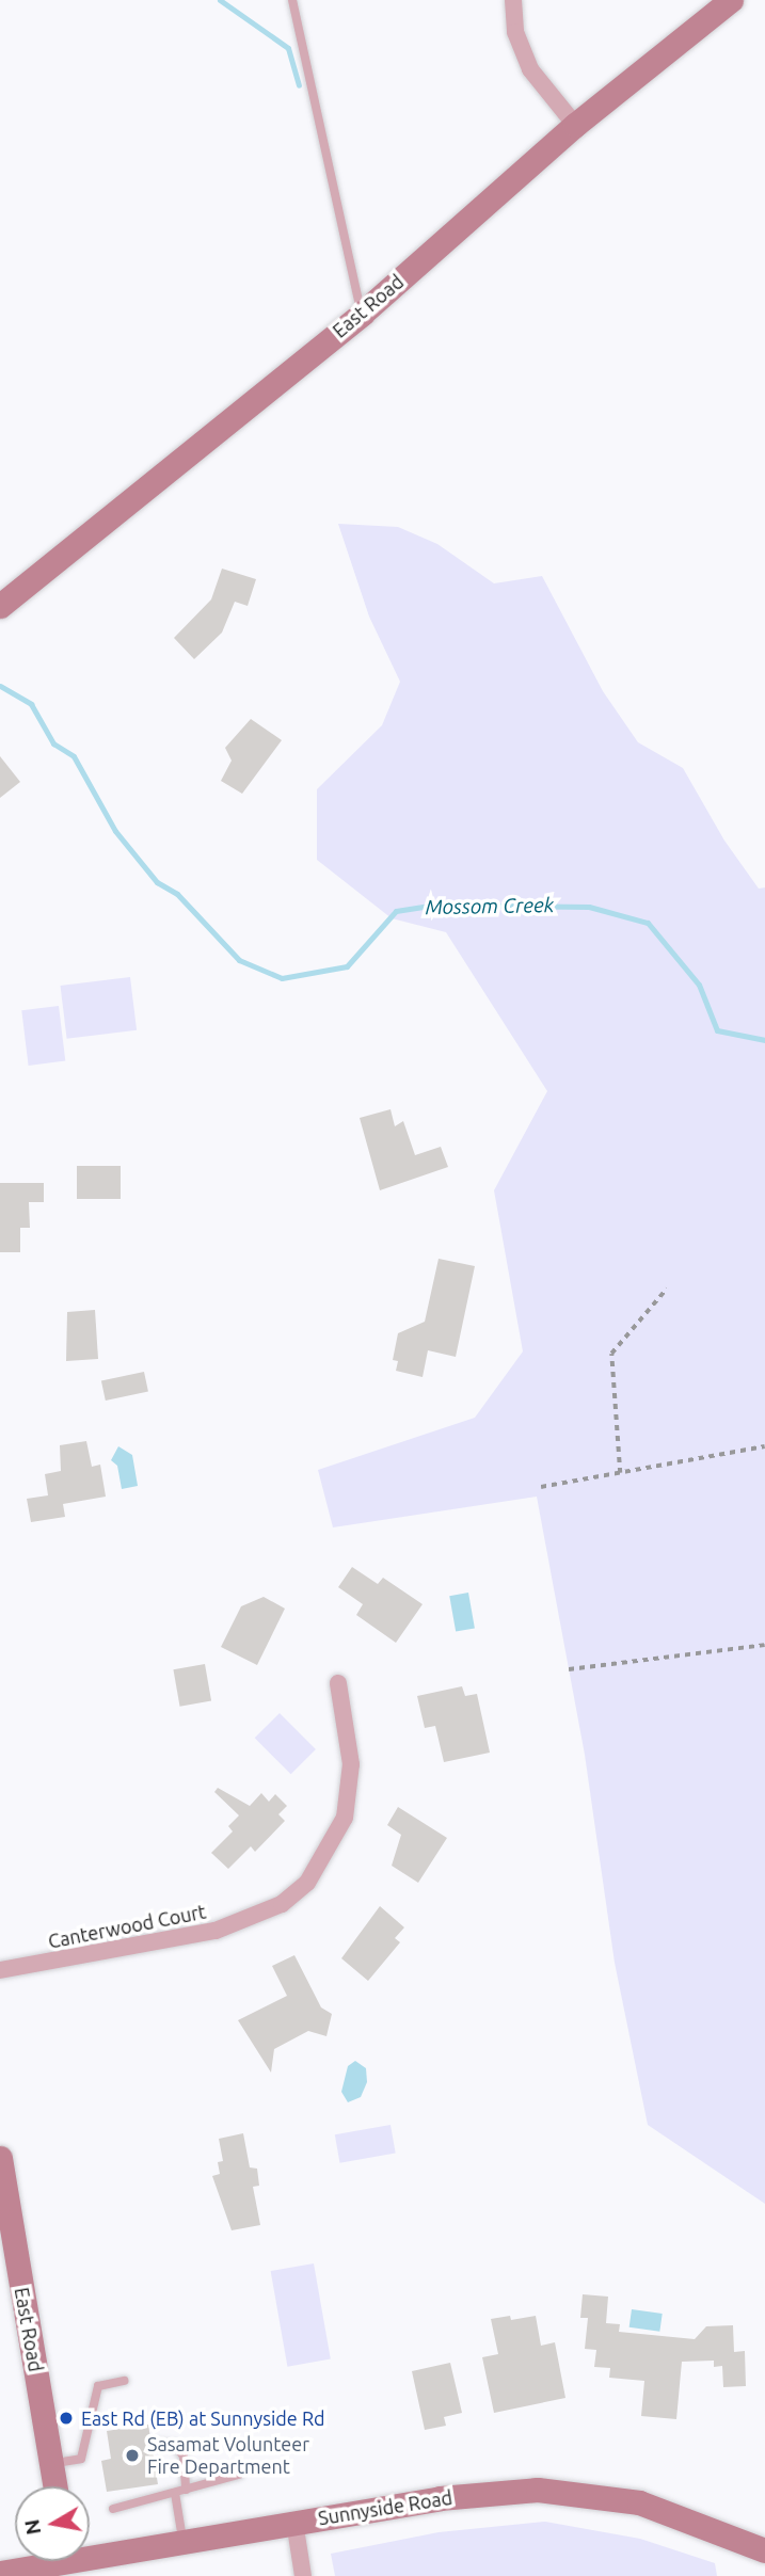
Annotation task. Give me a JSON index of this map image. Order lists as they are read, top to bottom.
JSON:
{
  "streets": {
    "main road": ["East Road", "Sunnyside Road"],
    "street": ["Canterwood Court"]
  },
  "water": ["Mossom Creek"],
  "places": ["East Rd (EB) at Sunnyside Rd", "Sasamat Volunteer Fire Department"],
  "north": "left"
}
